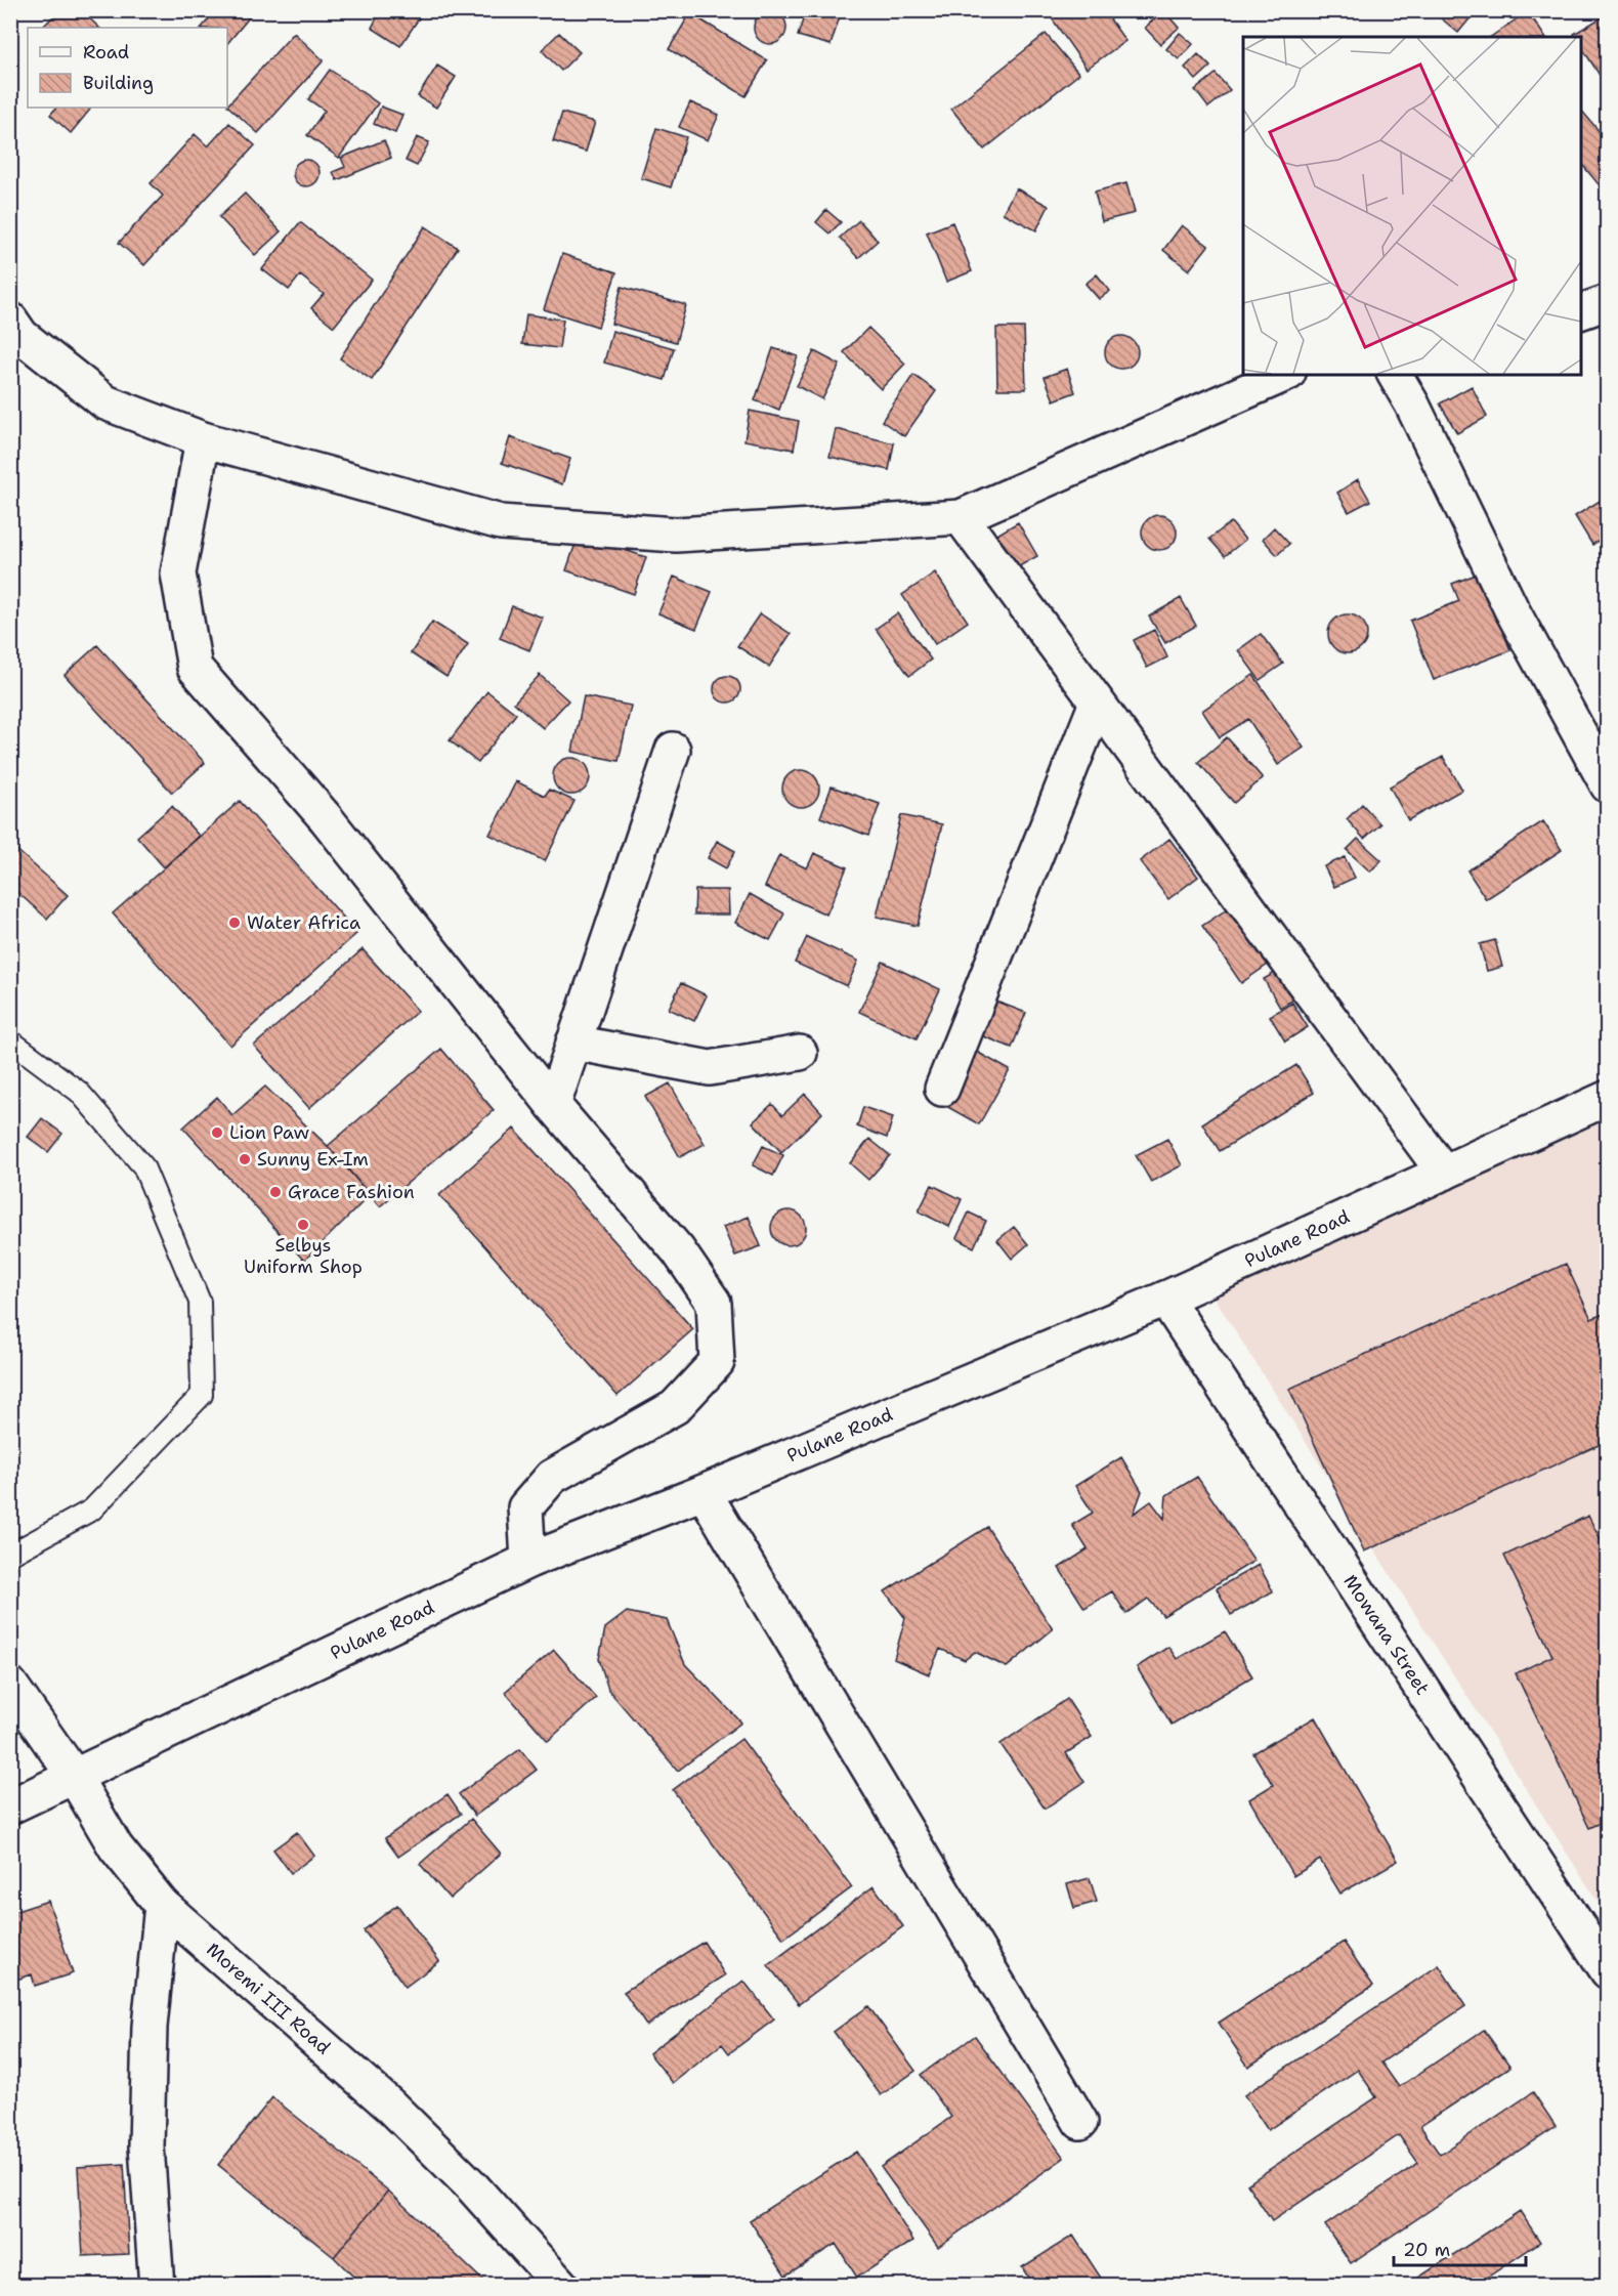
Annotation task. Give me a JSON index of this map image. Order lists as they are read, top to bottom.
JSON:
{
  "streets": {
    "street": ["Pulane Road", "Mowana Street", "Moremi III Road"]
  },
  "crossings": [
    ["Pulane Road", "Mowana Street"],
    ["Pulane Road", "Moremi III Road"]
  ],
  "places": [
    "Water Africa",
    "Lion Paw",
    "Sunny Ex-Im",
    "Grace Fashion",
    "Selbys Uniform Shop"
  ],
  "legend": ["Road", "Building"],
  "scale_bar": "20 m"
}
